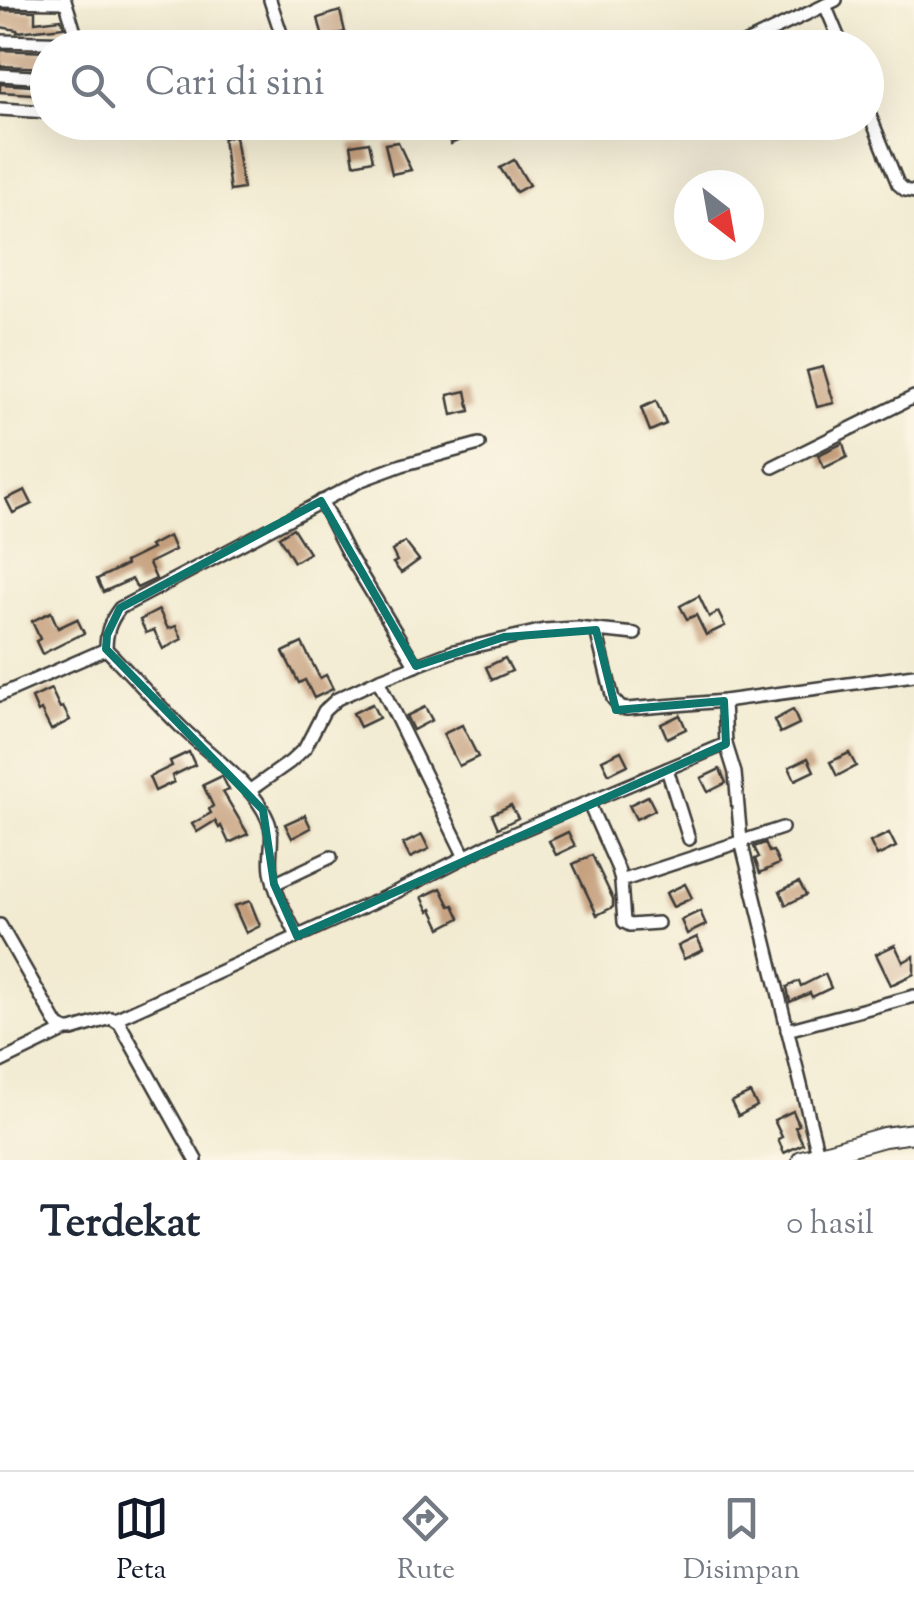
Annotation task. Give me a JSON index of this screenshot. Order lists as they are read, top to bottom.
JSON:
{
  "north": "bottom right",
  "page": {
    "search": "Cari di sini",
    "heading": ["Terdekat", "0 hasil"],
    "nav": ["Peta", "Rute", "Disimpan"]
  }
}
